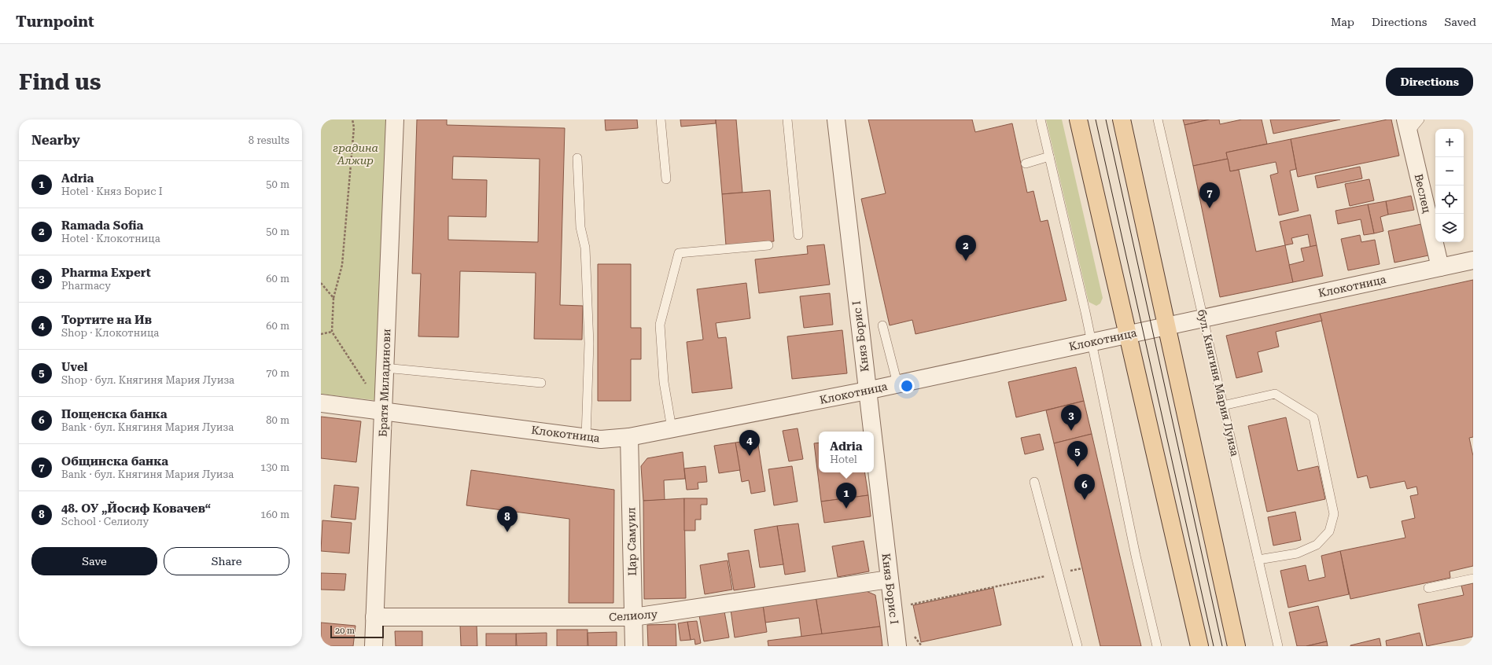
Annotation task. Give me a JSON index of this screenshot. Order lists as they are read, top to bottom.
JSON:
{
  "streets": {
    "street": [
      "Веслец",
      "Клокотница",
      "Княз Борис I",
      "Братя Миладинови",
      "Цар Самуил",
      "Селиолу"
    ],
    "lane": ["бул. Княгиня Мария Луиза"]
  },
  "crossings": [
    ["Веслец", "Клокотница"],
    ["Клокотница", "Княз Борис I"],
    ["Клокотница", "Братя Миладинови"],
    ["Клокотница", "бул. Княгиня Мария Луиза"],
    ["Клокотница", "Цар Самуил"],
    ["Княз Борис I", "Селиолу"],
    ["Братя Миладинови", "Селиолу"],
    ["Цар Самуил", "Селиолу"]
  ],
  "parks": ["градина Алжир"],
  "scale_bar": "20 m",
  "page": {
    "header": "Turnpoint",
    "nav": ["Map", "Directions", "Saved"],
    "buttons": [
      "Directions",
      ["Save", "Share"]
    ],
    "title": "Find us",
    "heading": ["Nearby", "8 results"],
    "map_buttons": ["+", "−"],
    "list": [
      {
        "mark": "1",
        "name": "Adria",
        "note": "Hotel · Княз Борис I",
        "value": "50 m"
      },
      {
        "mark": "2",
        "name": "Ramada Sofia",
        "note": "Hotel · Клокотница",
        "value": "50 m"
      },
      {
        "mark": "3",
        "name": "Pharma Expert",
        "note": "Pharmacy",
        "value": "60 m"
      },
      {
        "mark": "4",
        "name": "Тортите на Ив",
        "note": "Shop · Клокотница",
        "value": "60 m"
      },
      {
        "mark": "5",
        "name": "Uvel",
        "note": "Shop · бул. Княгиня Мария Луиза",
        "value": "70 m"
      },
      {
        "mark": "6",
        "name": "Пощенска банка",
        "note": "Bank · бул. Княгиня Мария Луиза",
        "value": "80 m"
      },
      {
        "mark": "7",
        "name": "Общинска банка",
        "note": "Bank · бул. Княгиня Мария Луиза",
        "value": "130 m"
      },
      {
        "mark": "8",
        "name": "48. ОУ „Йосиф Ковачев“",
        "note": "School · Селиолу",
        "value": "160 m"
      }
    ],
    "pins": [
      "7",
      "2",
      "3",
      "4",
      "5",
      "6",
      "1",
      "8"
    ],
    "popup": ["Adria", "Hotel"],
    "scale": "20 m"
  }
}
